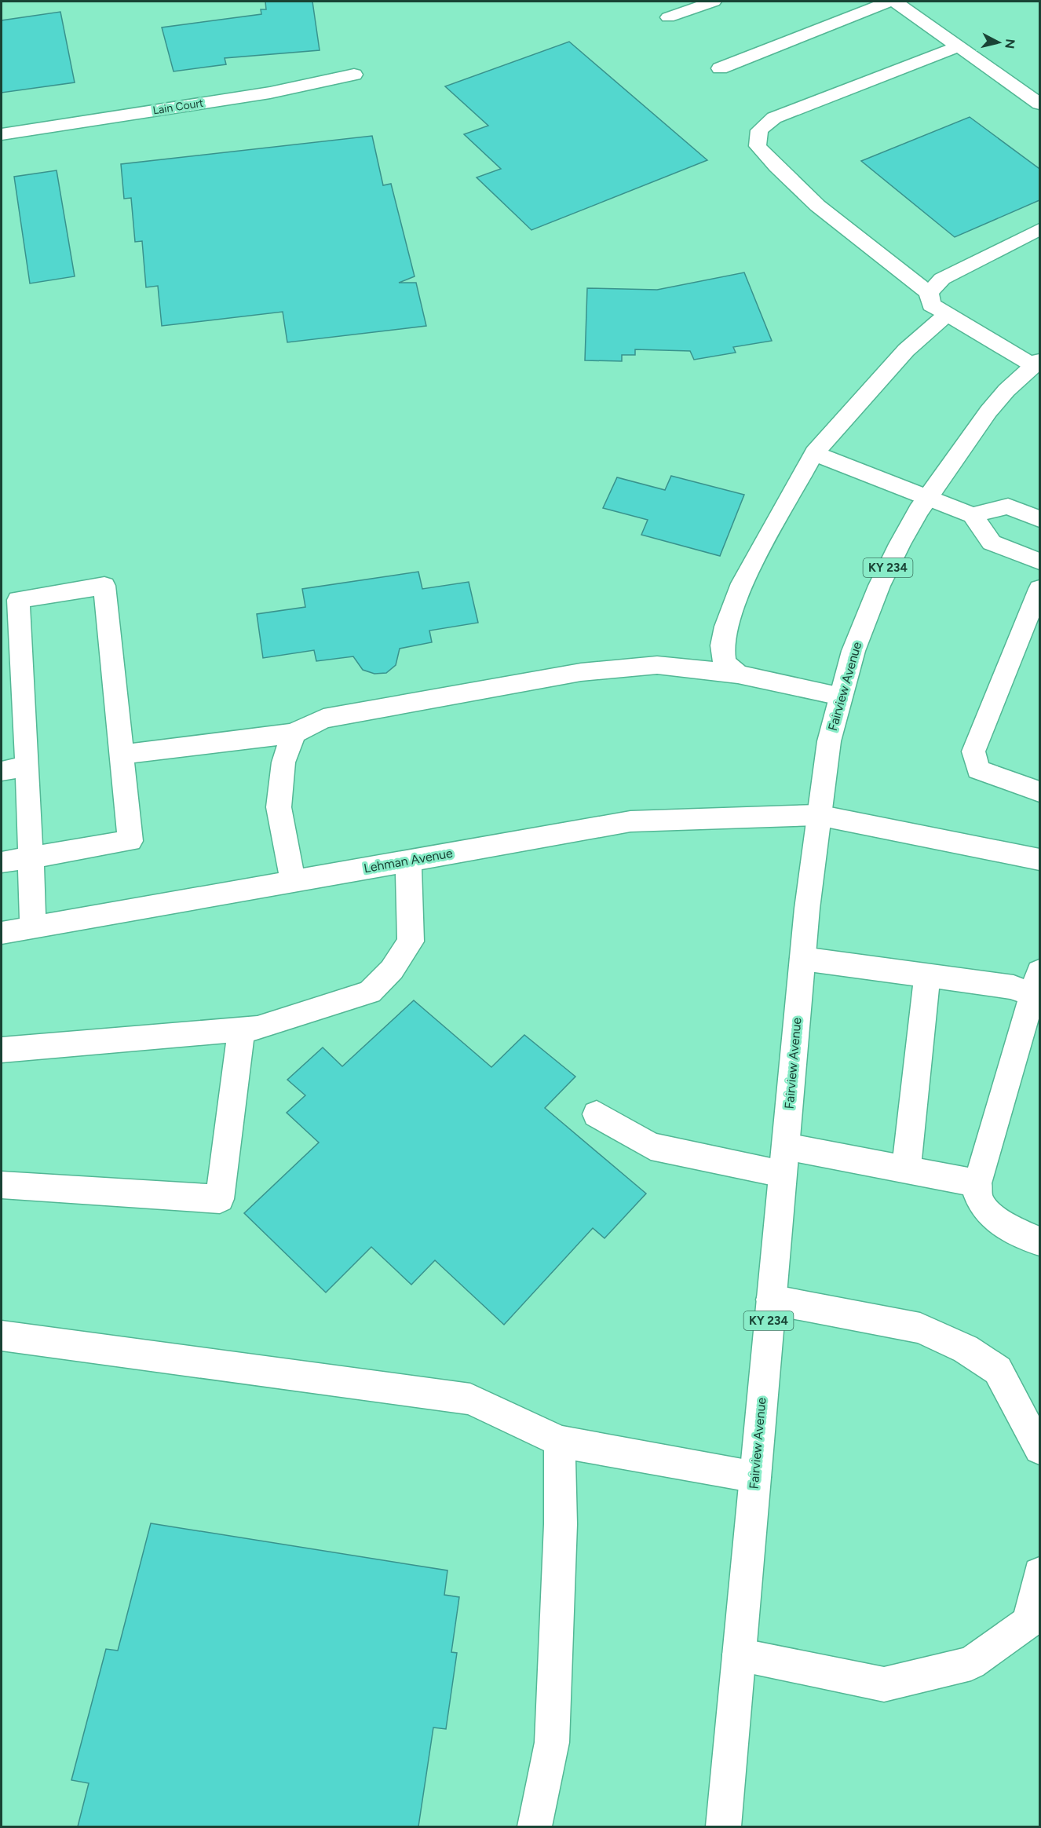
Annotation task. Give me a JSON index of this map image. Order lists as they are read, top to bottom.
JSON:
{
  "streets": {
    "street": [
      "Lain Court",
      "KY 234",
      "Fairview Avenue",
      "Lehman Avenue"
    ]
  },
  "crossings": [
    ["Fairview Avenue", "Lehman Avenue"]
  ],
  "north": "right"
}
